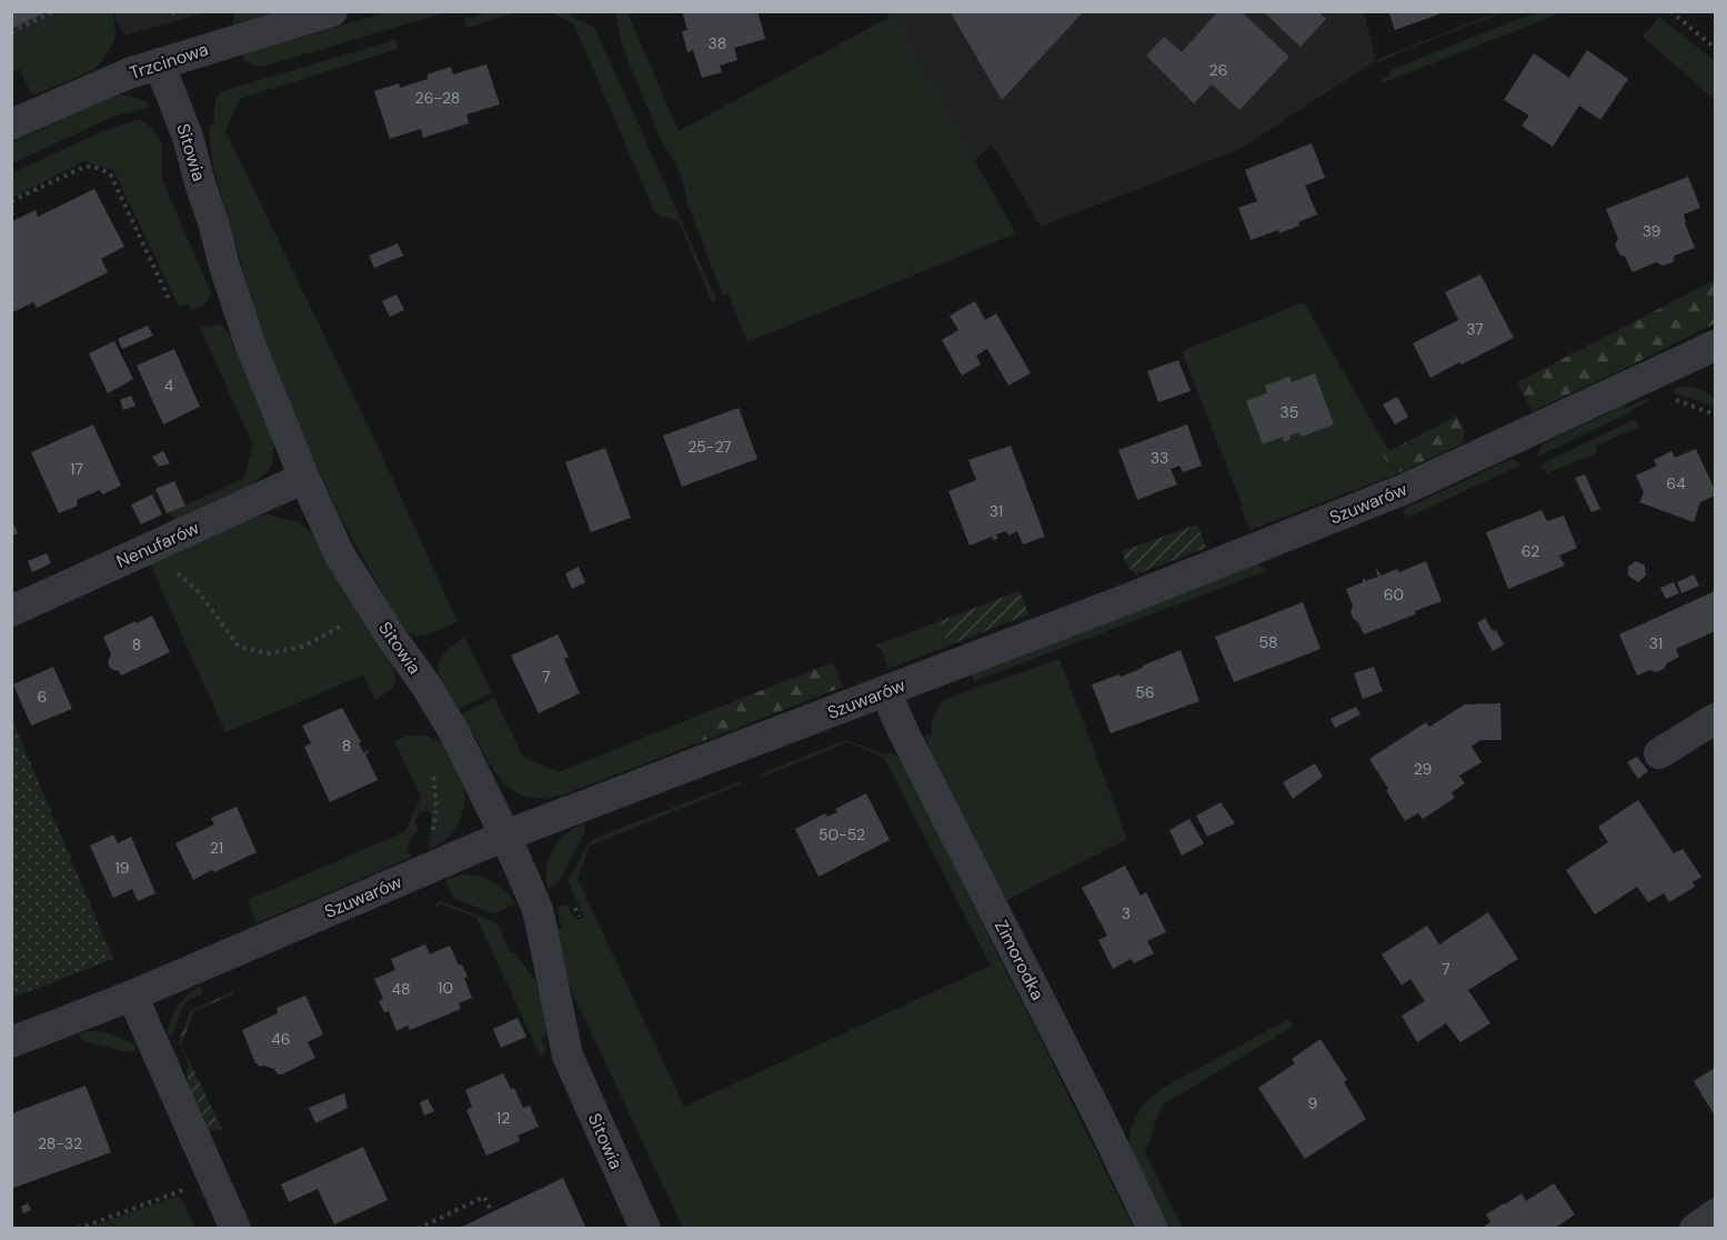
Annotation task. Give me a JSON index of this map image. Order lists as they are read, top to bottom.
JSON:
{
  "streets": {
    "street": [
      "Trzcinowa",
      "Sitowia",
      "Szuwarów",
      "Nenufarów",
      "Zimorodka"
    ]
  },
  "crossings": [
    ["Trzcinowa", "Sitowia"],
    ["Sitowia", "Szuwarów"],
    ["Sitowia", "Nenufarów"],
    ["Szuwarów", "Zimorodka"]
  ],
  "house_numbers": [
    "38",
    "26",
    "26-28",
    "39",
    "37",
    "4",
    "35",
    "25-27",
    "33",
    "17",
    "64",
    "31",
    "62",
    "60",
    "58",
    "31",
    "8",
    "7",
    "56",
    "6",
    "8",
    "29",
    "50-52",
    "21",
    "19",
    "3",
    "7",
    "10",
    "48",
    "46",
    "9",
    "12",
    "28-32"
  ]
}
